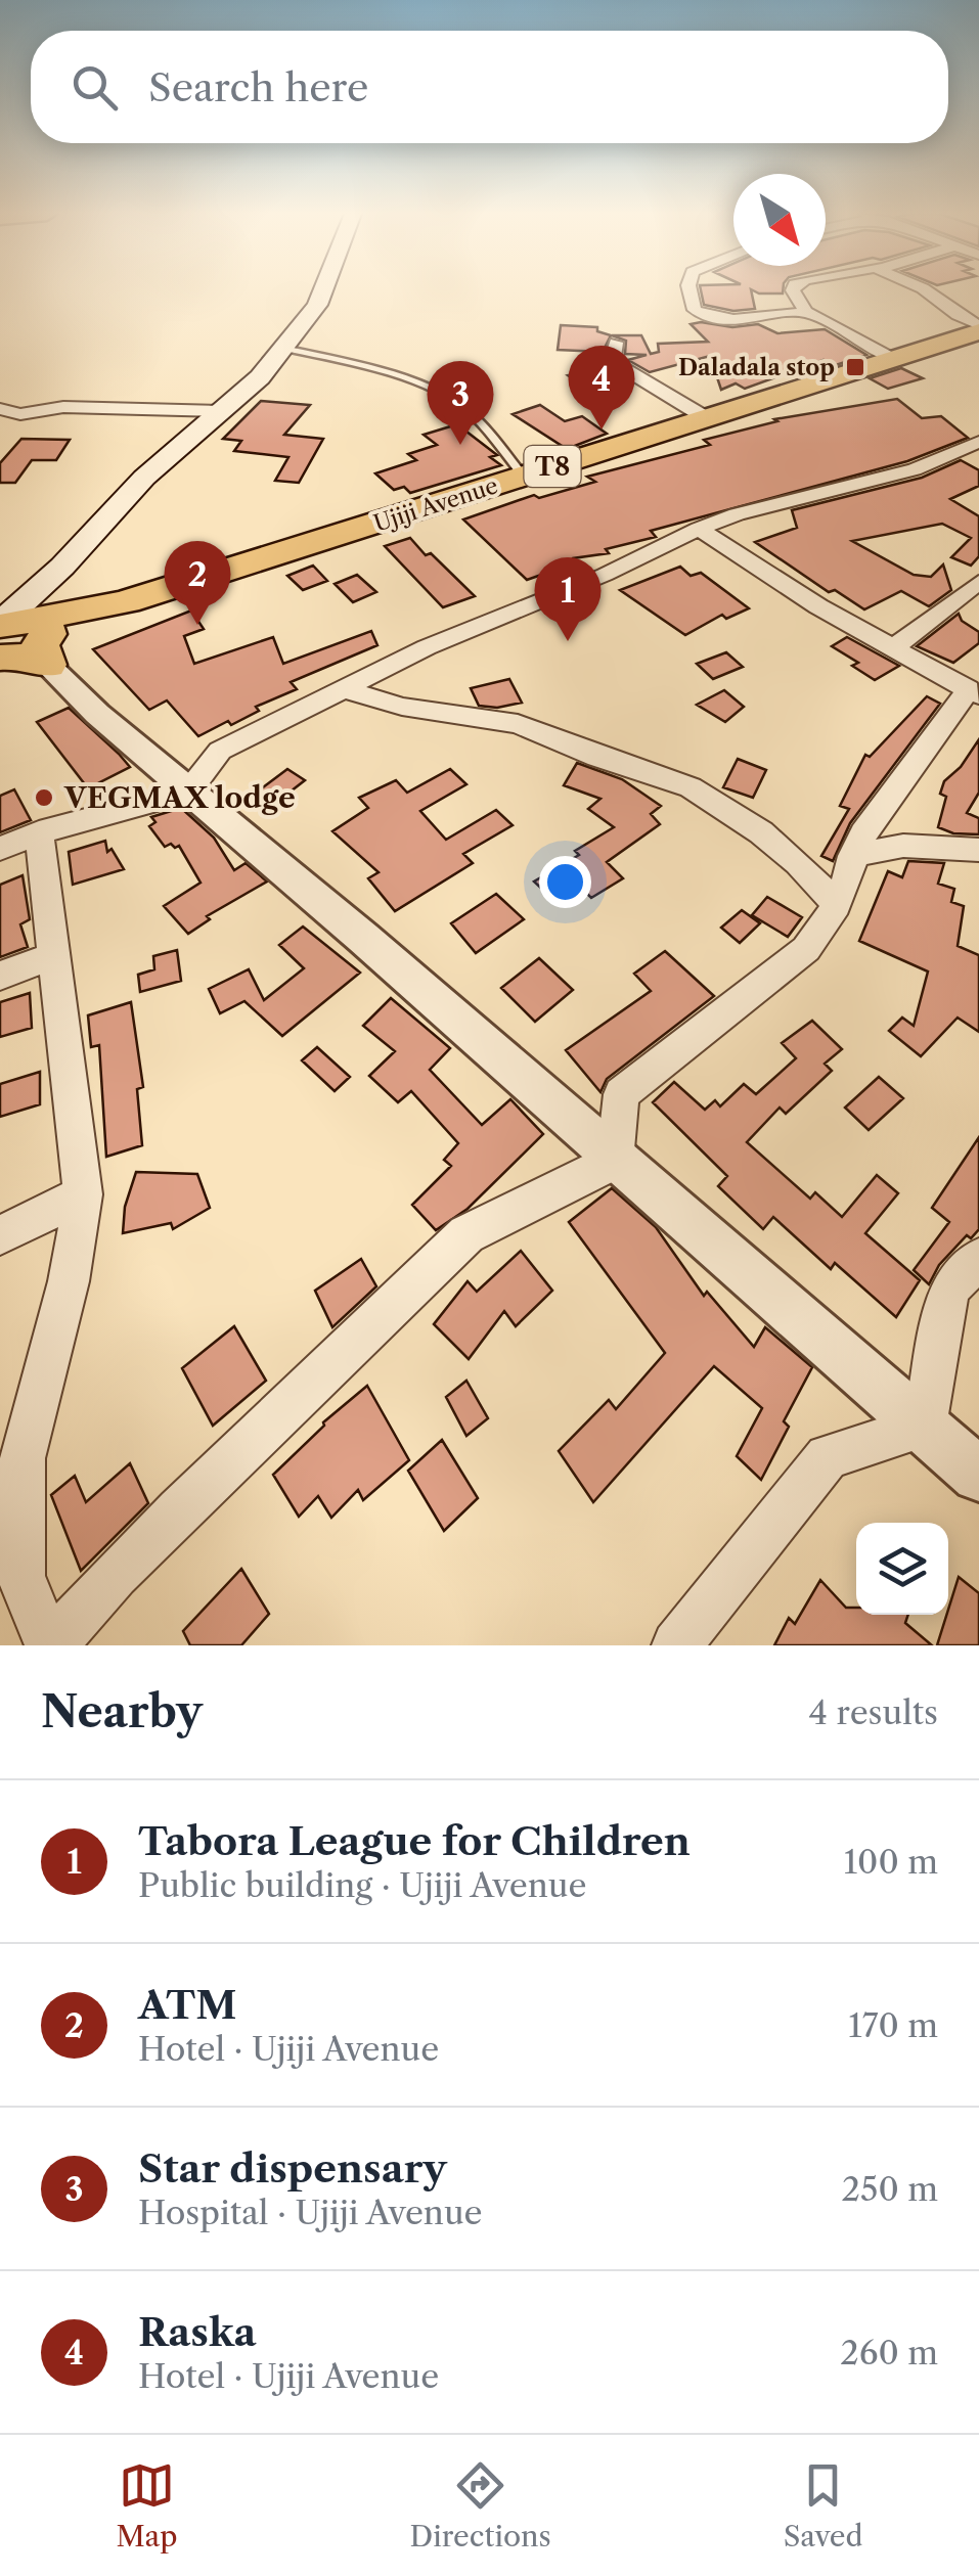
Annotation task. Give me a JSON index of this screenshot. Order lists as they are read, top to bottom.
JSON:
{
  "streets": {
    "highway": ["T8", "Ujiji Avenue"]
  },
  "places": {
    "transit": ["Daladala stop"],
    "other": ["VEGMAX lodge"]
  },
  "north": "bottom right",
  "page": {
    "search": "Search here",
    "pins": [
      "4",
      "3",
      "2",
      "1"
    ],
    "heading": ["Nearby", "4 results"],
    "list": [
      {
        "mark": "1",
        "name": "Tabora League for Children",
        "note": "Public building · Ujiji Avenue",
        "value": "100 m"
      },
      {
        "mark": "2",
        "name": "ATM",
        "note": "Hotel · Ujiji Avenue",
        "value": "170 m"
      },
      {
        "mark": "3",
        "name": "Star dispensary",
        "note": "Hospital · Ujiji Avenue",
        "value": "250 m"
      },
      {
        "mark": "4",
        "name": "Raska",
        "note": "Hotel · Ujiji Avenue",
        "value": "260 m"
      }
    ],
    "nav": ["Map", "Directions", "Saved"]
  }
}
